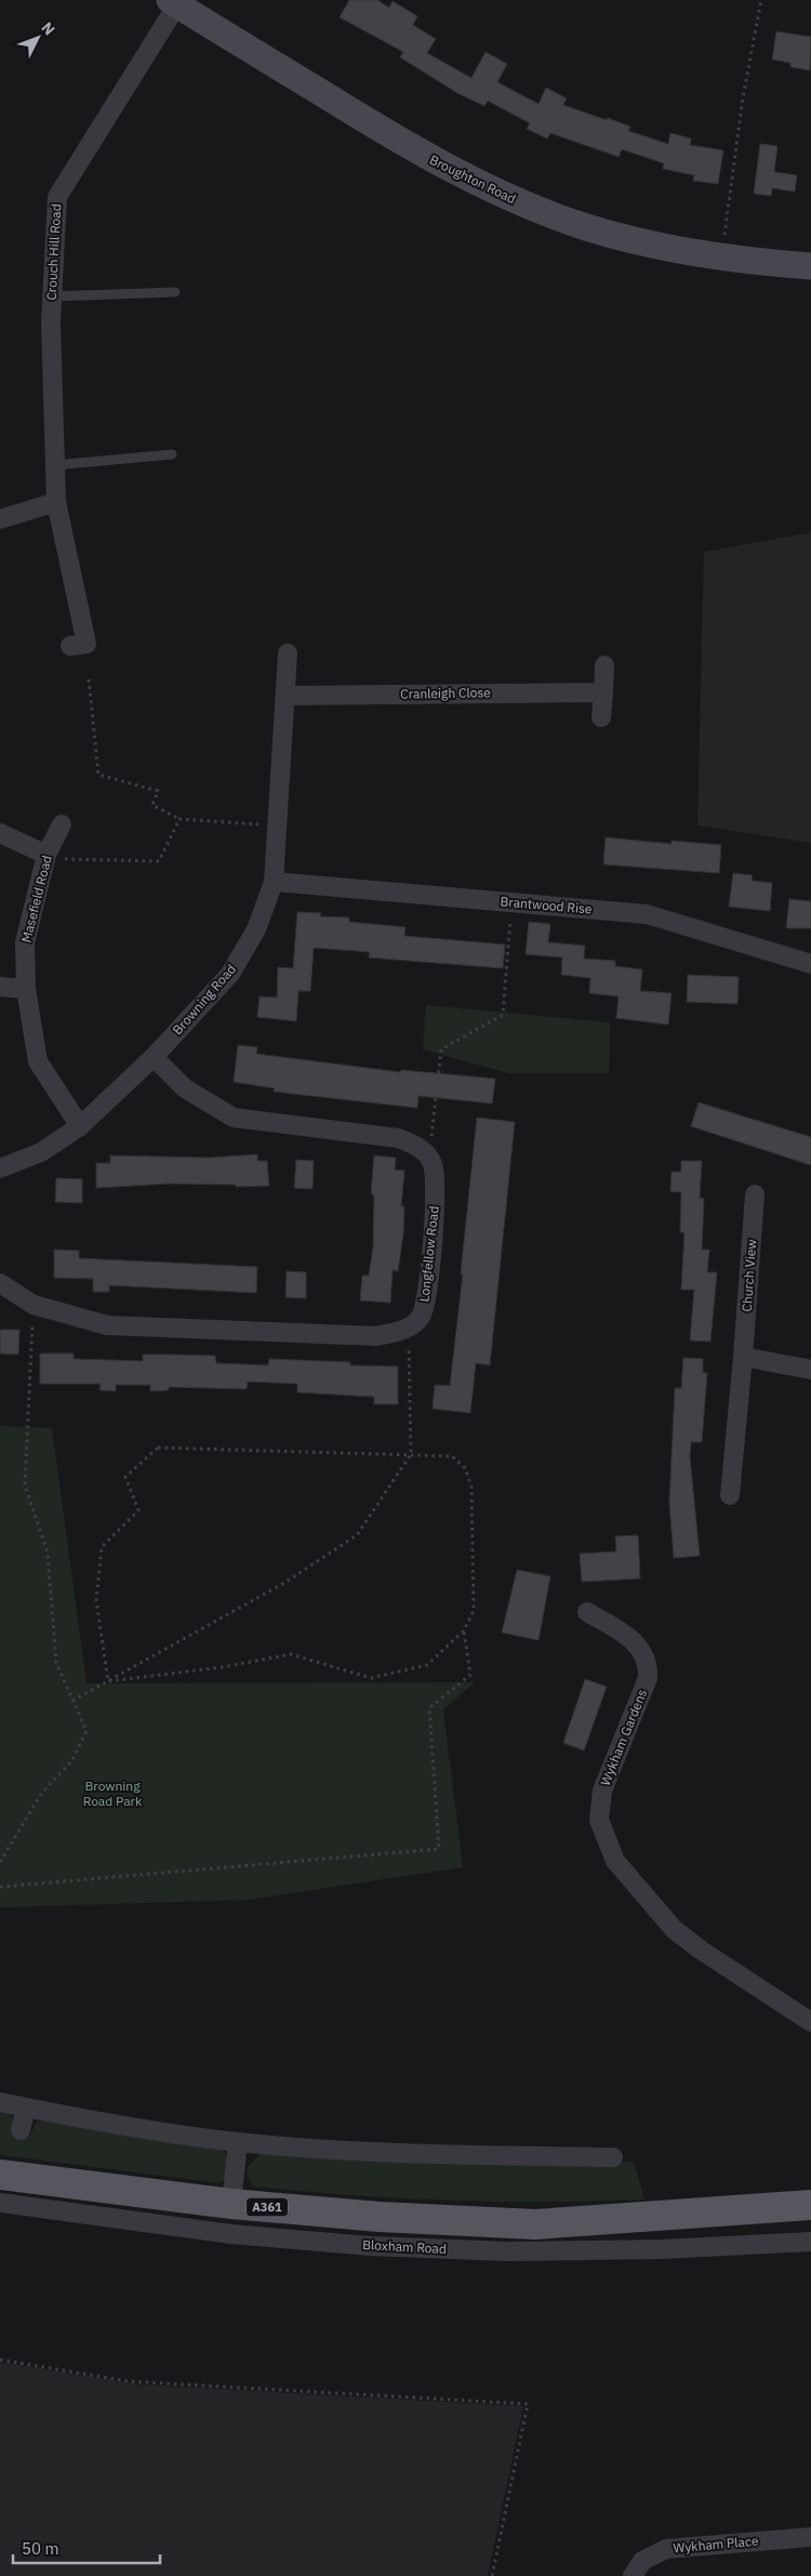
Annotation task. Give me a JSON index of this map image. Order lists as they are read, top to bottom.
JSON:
{
  "streets": {
    "main road": ["Broughton Road", "A361"],
    "street": [
      "Crouch Hill Road",
      "Cranleigh Close",
      "Masefield Road",
      "Brantwood Rise",
      "Browning Road",
      "Longfellow Road",
      "Church View",
      "Wykham Gardens",
      "Bloxham Road",
      "Wykham Place"
    ]
  },
  "crossings": [
    ["Broughton Road", "Crouch Hill Road"],
    ["Cranleigh Close", "Browning Road"],
    ["Masefield Road", "Browning Road"],
    ["Brantwood Rise", "Browning Road"]
  ],
  "parks": ["Browning Road Park"],
  "scale_bar": "50 m",
  "north": "top right"
}
